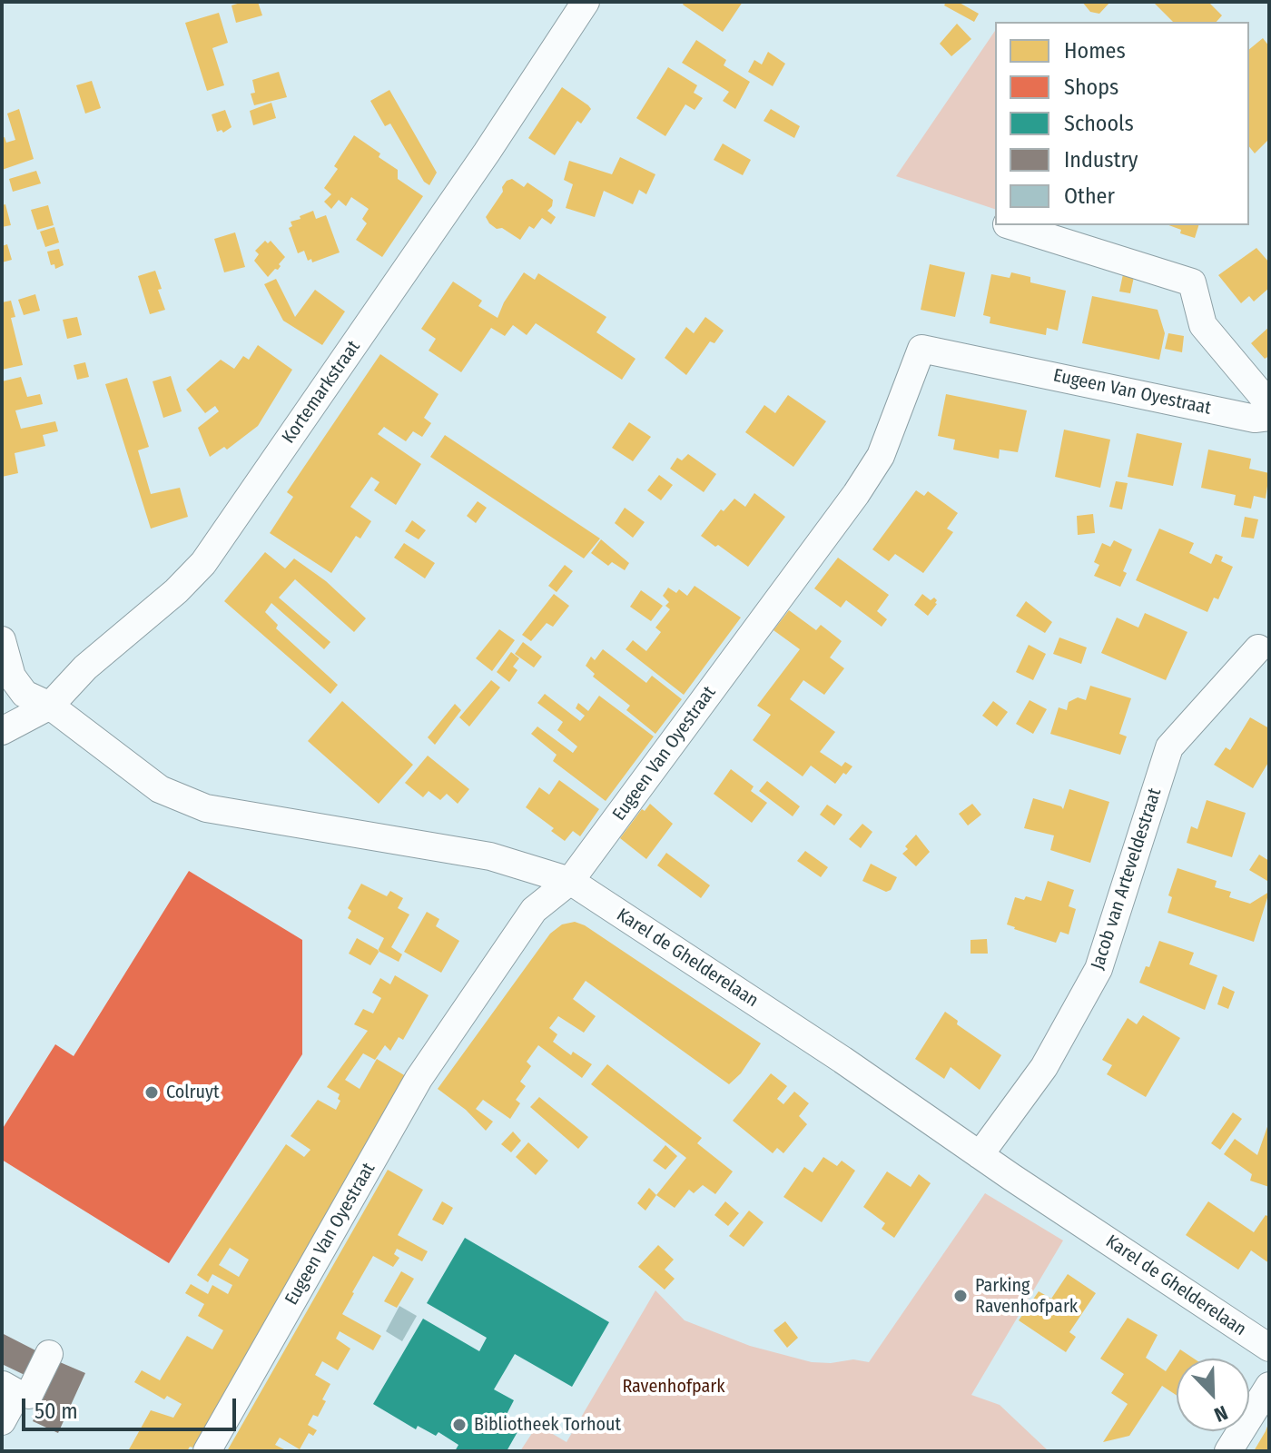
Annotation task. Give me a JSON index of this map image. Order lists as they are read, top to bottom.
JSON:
{
  "streets": {
    "street": [
      "Kortemarkstraat",
      "Eugeen Van Oyestraat",
      "Jacob van Arteveldestraat",
      "Karel de Ghelderelaan"
    ]
  },
  "crossings": [
    ["Kortemarkstraat", "Karel de Ghelderelaan"],
    ["Eugeen Van Oyestraat", "Karel de Ghelderelaan"],
    ["Jacob van Arteveldestraat", "Karel de Ghelderelaan"]
  ],
  "parks": ["Ravenhofpark"],
  "places": ["Colruyt", "Parking Ravenhofpark", "Bibliotheek Torhout"],
  "legend": [
    "Homes",
    "Shops",
    "Schools",
    "Industry",
    "Other"
  ],
  "scale_bar": "50 m",
  "north": "bottom right"
}
